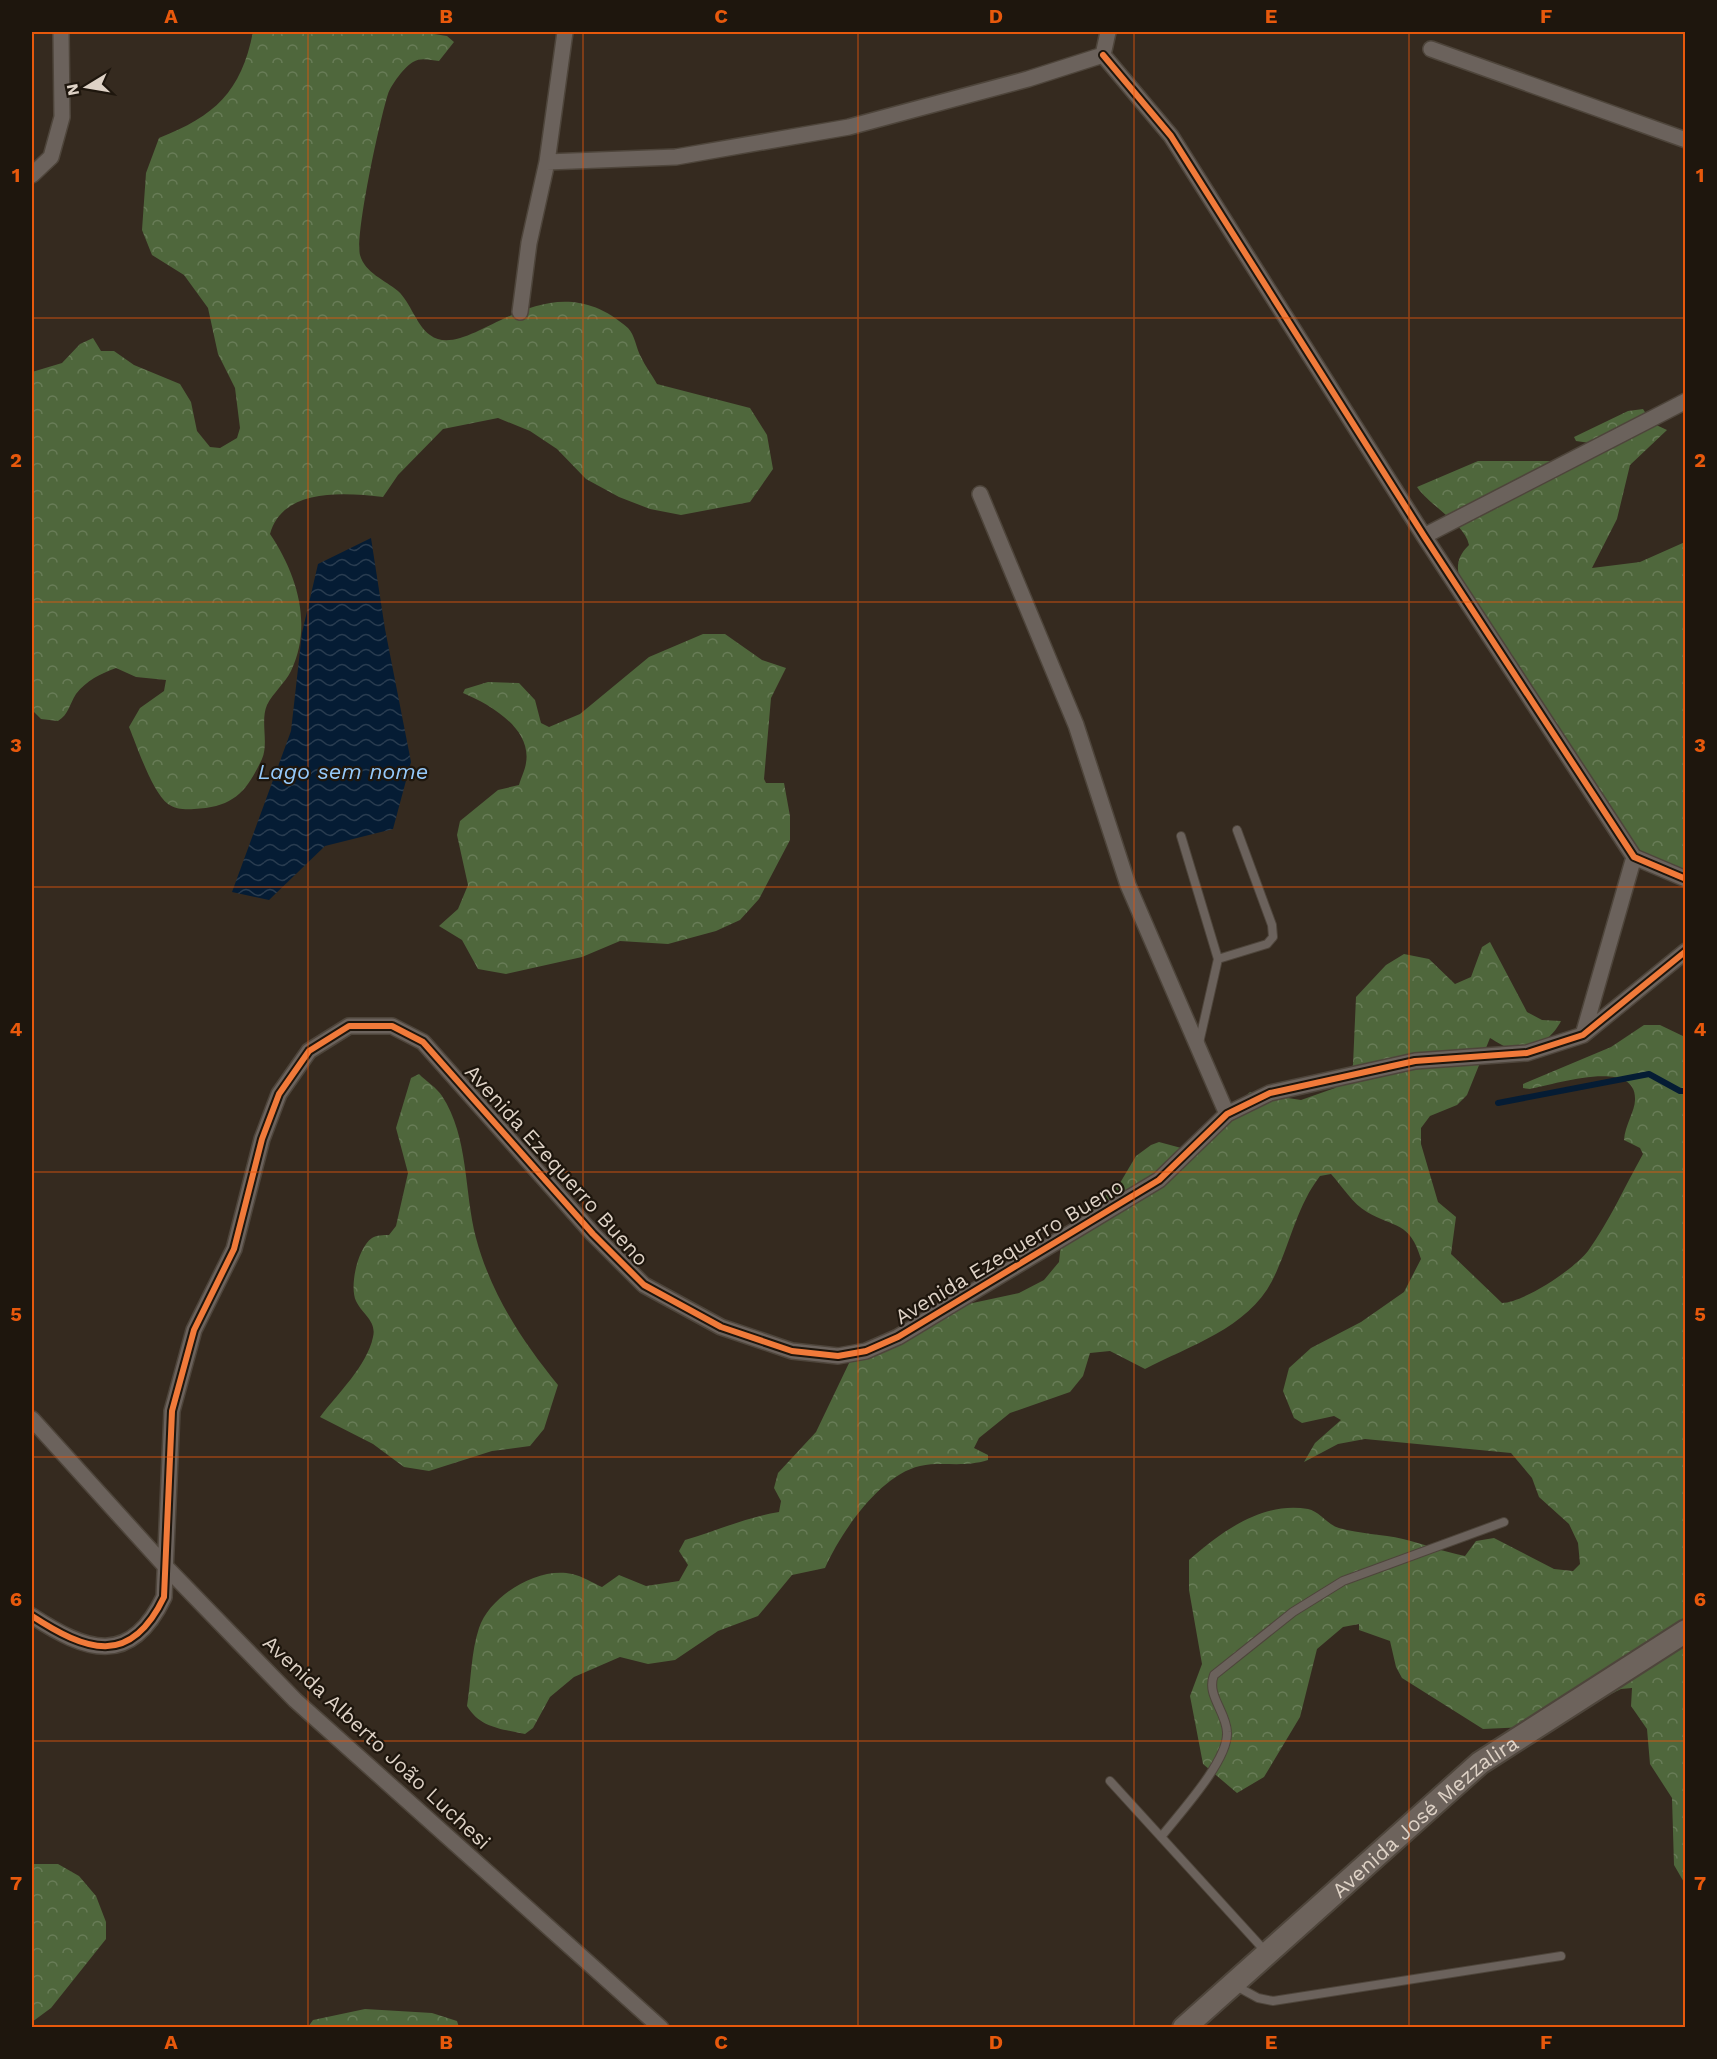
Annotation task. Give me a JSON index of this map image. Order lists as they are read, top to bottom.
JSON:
{
  "streets": {
    "main road": ["Avenida José Mezzalira"],
    "street": ["Avenida Ezequerro Bueno", "Avenida Alberto João Luchesi"]
  },
  "crossings": [
    ["Avenida Ezequerro Bueno", "Avenida Alberto João Luchesi"]
  ],
  "water": ["Lago sem nome"],
  "north": "left",
  "grid": {
    "columns": [
      "A",
      "B",
      "C",
      "D",
      "E",
      "F"
    ],
    "rows": [
      "1",
      "2",
      "3",
      "4",
      "5",
      "6",
      "7"
    ]
  }
}
